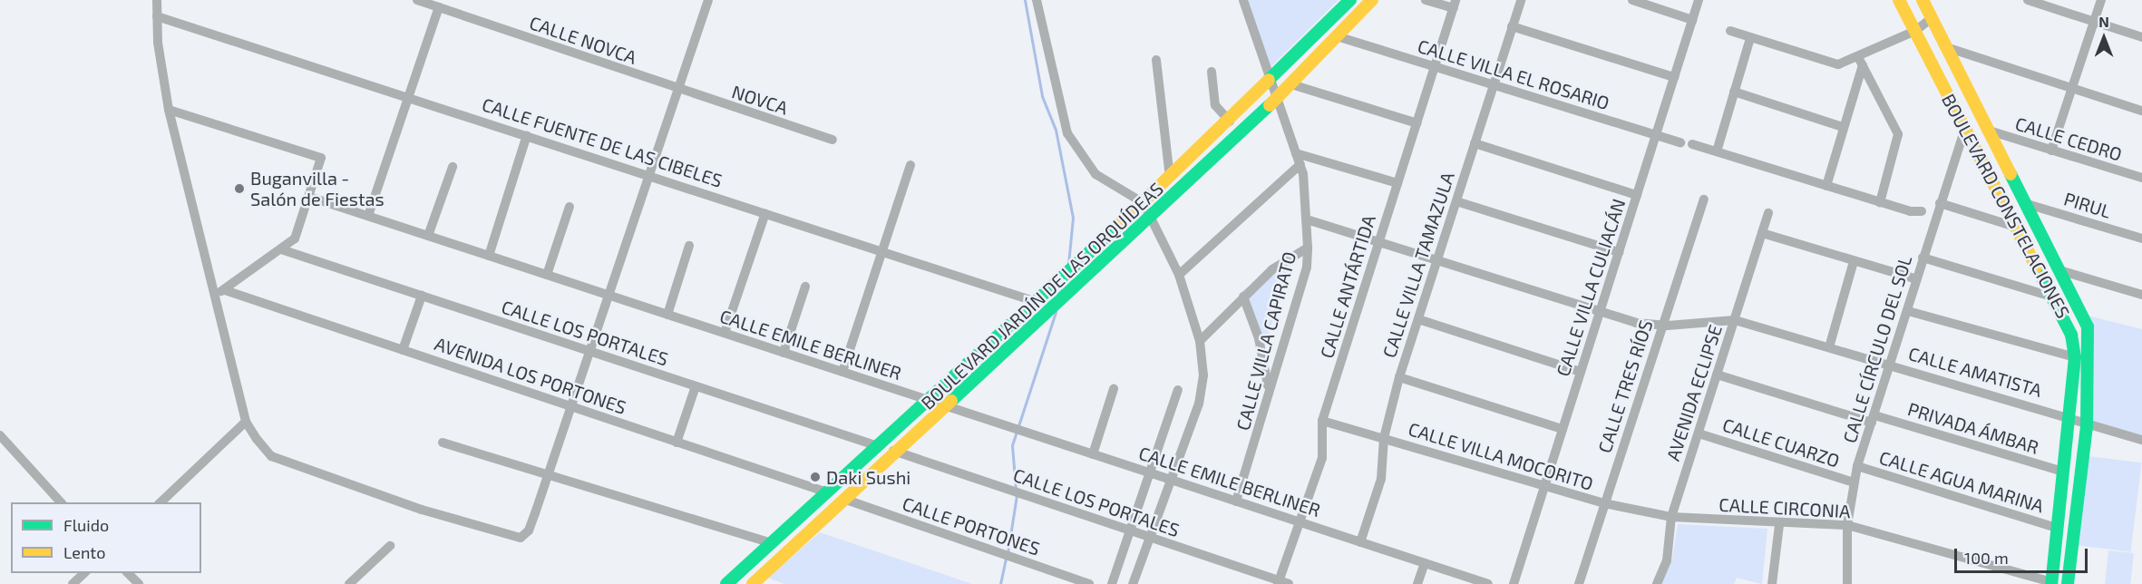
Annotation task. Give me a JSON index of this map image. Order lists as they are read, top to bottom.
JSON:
{
  "streets": {
    "street": [
      "CALLE NOVCA",
      "CALLE VILLA EL ROSARIO",
      "NOVCA",
      "CALLE CEDRO",
      "CALLE FUENTE DE LAS CIBELES",
      "PIRUL",
      "BOULEVARD CONSTELACIONES",
      "CALLE VILLA TAMAZULA",
      "CALLE ANTÁRTIDA",
      "CALLE VILLA CULIACÁN",
      "BOULEVARD JARDÍN DE LAS ORQUÍDEAS",
      "CALLE LOS PORTALES",
      "CALLE VILLA CAPIRATO",
      "CALLE EMILE BERLINER",
      "CALLE CÍRCULO DEL SOL",
      "CALLE AMATISTA",
      "AVENIDA LOS PORTONES",
      "CALLE TRES RÍOS",
      "AVENIDA ECLIPSE",
      "PRIVADA ÁMBAR",
      "CALLE CUARZO",
      "CALLE VILLA MOCORITO",
      "CALLE AGUA MARINA",
      "CALLE CIRCONIA",
      "CALLE PORTONES"
    ]
  },
  "crossings": [
    ["CALLE NOVCA", "NOVCA"],
    ["CALLE VILLA EL ROSARIO", "CALLE VILLA TAMAZULA"],
    ["CALLE VILLA EL ROSARIO", "CALLE ANTÁRTIDA"],
    ["CALLE VILLA EL ROSARIO", "CALLE VILLA CULIACÁN"],
    ["CALLE VILLA EL ROSARIO", "BOULEVARD JARDÍN DE LAS ORQUÍDEAS"],
    ["CALLE CEDRO", "BOULEVARD CONSTELACIONES"],
    ["CALLE FUENTE DE LAS CIBELES", "BOULEVARD JARDÍN DE LAS ORQUÍDEAS"],
    ["PIRUL", "BOULEVARD CONSTELACIONES"],
    ["BOULEVARD CONSTELACIONES", "CALLE CÍRCULO DEL SOL"],
    ["BOULEVARD CONSTELACIONES", "CALLE AMATISTA"],
    ["BOULEVARD CONSTELACIONES", "PRIVADA ÁMBAR"],
    ["BOULEVARD CONSTELACIONES", "CALLE AGUA MARINA"],
    ["BOULEVARD CONSTELACIONES", "CALLE CIRCONIA"],
    ["CALLE VILLA TAMAZULA", "CALLE EMILE BERLINER"],
    ["CALLE VILLA TAMAZULA", "CALLE VILLA MOCORITO"],
    ["CALLE ANTÁRTIDA", "CALLE LOS PORTALES"],
    ["CALLE ANTÁRTIDA", "CALLE EMILE BERLINER"],
    ["CALLE ANTÁRTIDA", "CALLE VILLA MOCORITO"],
    ["CALLE VILLA CULIACÁN", "CALLE VILLA MOCORITO"],
    ["BOULEVARD JARDÍN DE LAS ORQUÍDEAS", "CALLE LOS PORTALES"],
    ["BOULEVARD JARDÍN DE LAS ORQUÍDEAS", "CALLE VILLA CAPIRATO"],
    ["BOULEVARD JARDÍN DE LAS ORQUÍDEAS", "CALLE EMILE BERLINER"],
    ["BOULEVARD JARDÍN DE LAS ORQUÍDEAS", "AVENIDA LOS PORTONES"],
    ["BOULEVARD JARDÍN DE LAS ORQUÍDEAS", "CALLE PORTONES"],
    ["CALLE VILLA CAPIRATO", "CALLE EMILE BERLINER"],
    ["CALLE CÍRCULO DEL SOL", "CALLE AMATISTA"],
    ["CALLE CÍRCULO DEL SOL", "PRIVADA ÁMBAR"],
    ["CALLE CÍRCULO DEL SOL", "CALLE CUARZO"],
    ["CALLE CÍRCULO DEL SOL", "CALLE AGUA MARINA"],
    ["CALLE CÍRCULO DEL SOL", "CALLE CIRCONIA"],
    ["CALLE AMATISTA", "AVENIDA ECLIPSE"],
    ["CALLE TRES RÍOS", "CALLE VILLA MOCORITO"],
    ["AVENIDA ECLIPSE", "PRIVADA ÁMBAR"],
    ["AVENIDA ECLIPSE", "CALLE CUARZO"],
    ["AVENIDA ECLIPSE", "CALLE VILLA MOCORITO"],
    ["AVENIDA ECLIPSE", "CALLE CIRCONIA"],
    ["CALLE VILLA MOCORITO", "CALLE CIRCONIA"]
  ],
  "places": ["Buganvilla - Salón de Fiestas", "Daki Sushi"],
  "legend": ["Fluido", "Lento"],
  "scale_bar": "100 m",
  "north": "top"
}
